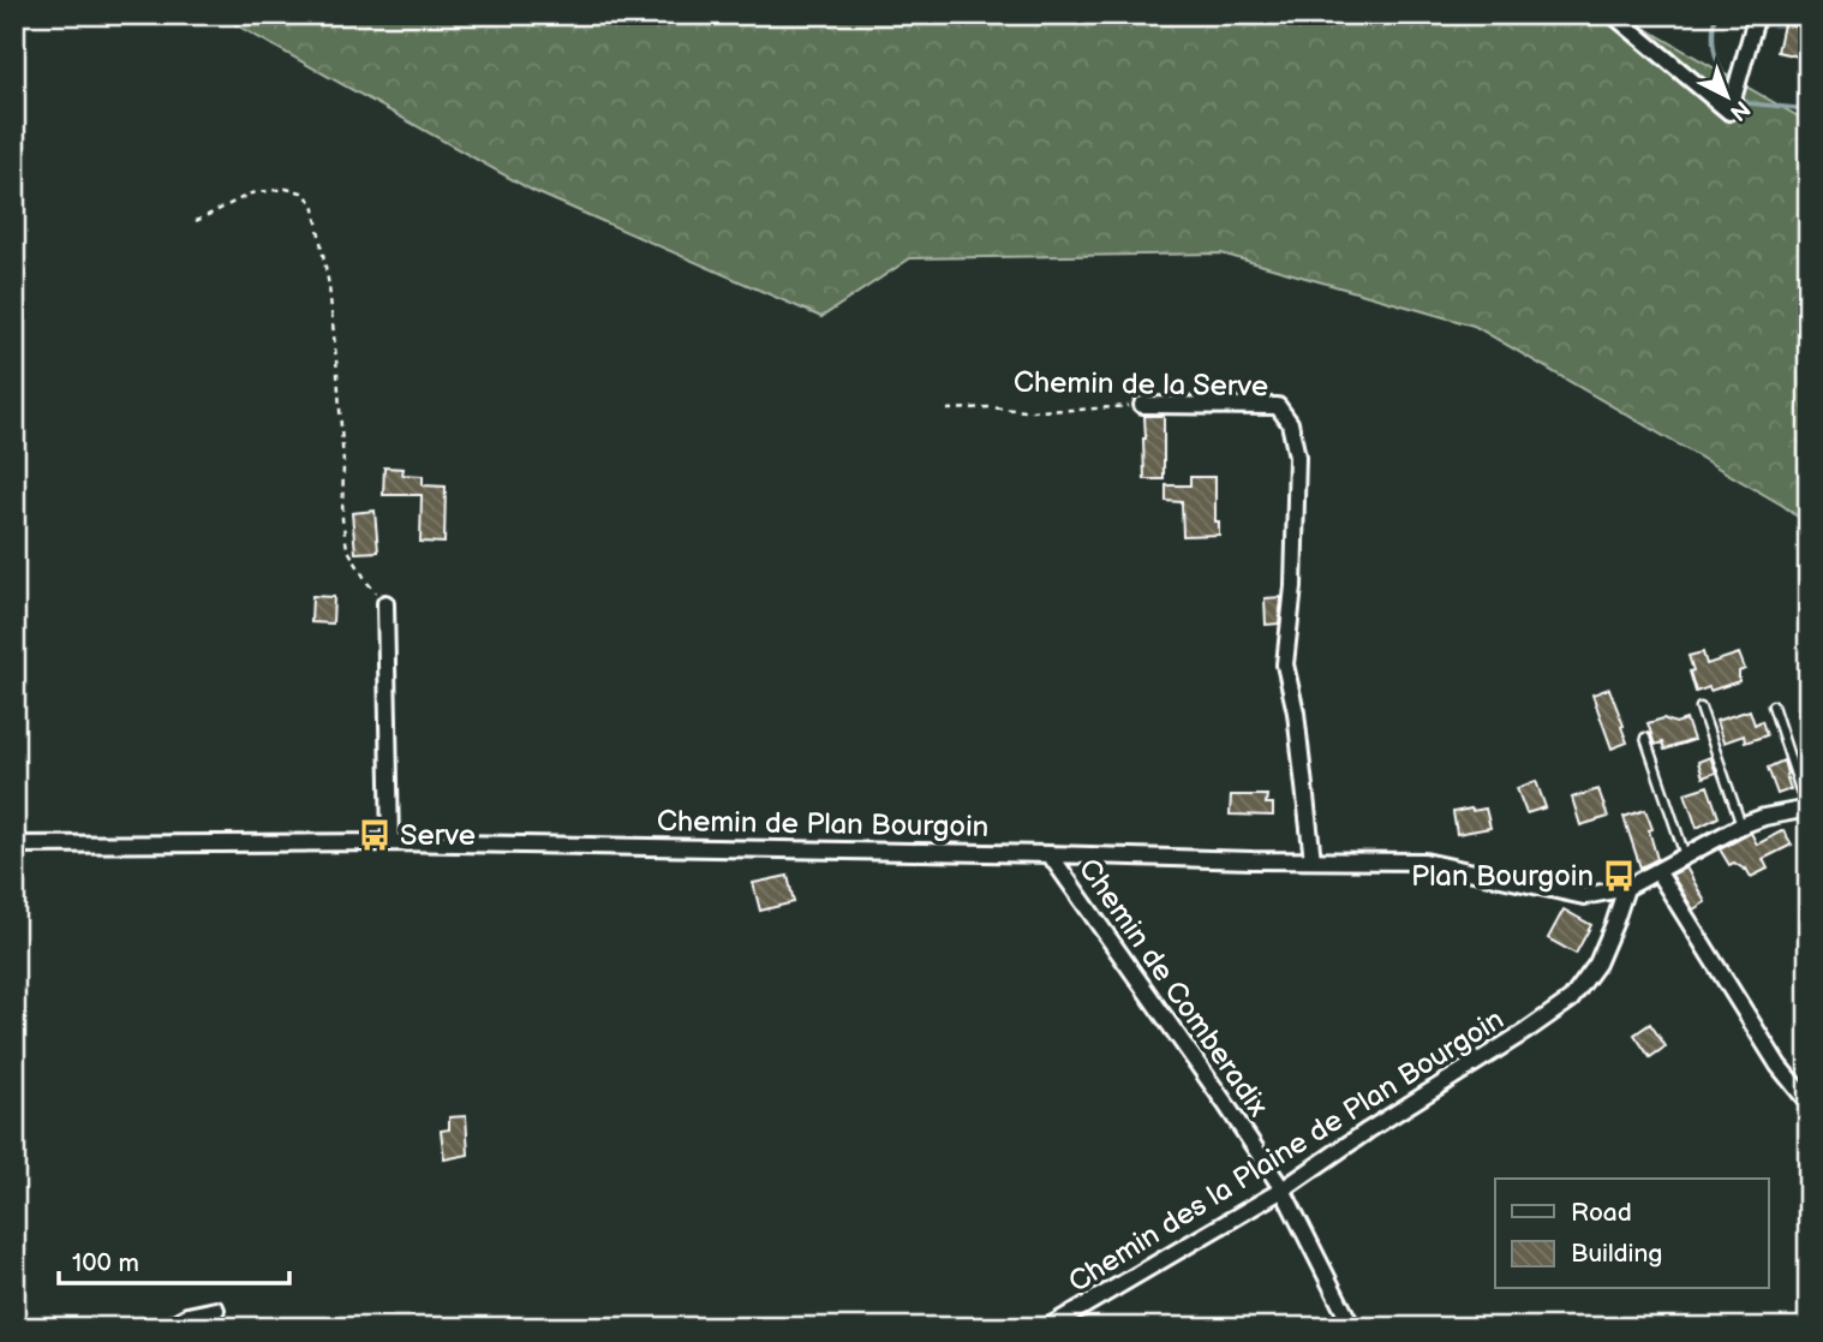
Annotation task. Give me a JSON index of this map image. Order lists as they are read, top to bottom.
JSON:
{
  "streets": {
    "street": [
      "Chemin de la Serve",
      "Chemin de Plan Bourgoin",
      "Chemin de Comberadix",
      "Chemin des la Plaine de Plan Bourgoin"
    ]
  },
  "crossings": [
    ["Chemin de la Serve", "Chemin de Plan Bourgoin"],
    ["Chemin de Plan Bourgoin", "Chemin de Comberadix"],
    ["Chemin de Plan Bourgoin", "Chemin des la Plaine de Plan Bourgoin"],
    ["Chemin de Comberadix", "Chemin des la Plaine de Plan Bourgoin"]
  ],
  "places": {
    "bus stop": ["Serve", "Plan Bourgoin"]
  },
  "legend": ["Road", "Building"],
  "scale_bar": "100 m",
  "north": "bottom right"
}
